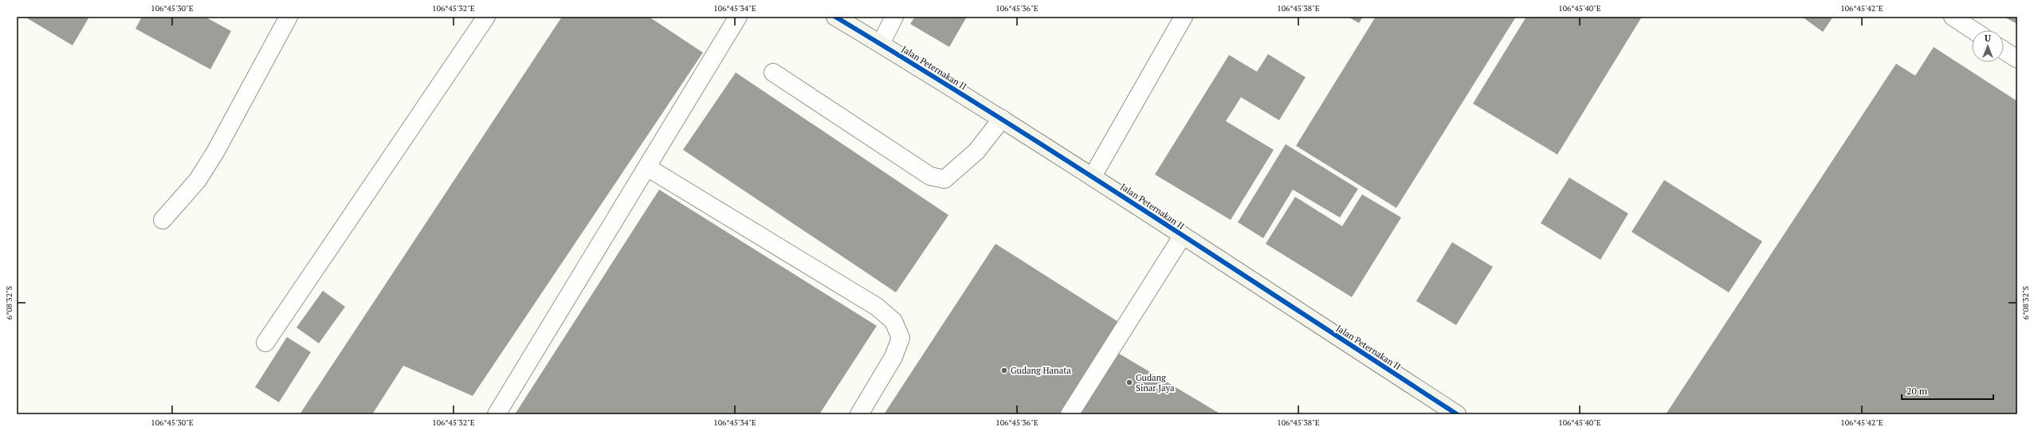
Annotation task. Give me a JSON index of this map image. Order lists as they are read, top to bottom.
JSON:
{
  "streets": {
    "street": ["Jalan Peternakan II"]
  },
  "places": ["Gudang Hanata", "Gudang Sinar Jaya"],
  "scale_bar": "20 m",
  "north": "top",
  "coordinates": [
    "106°45'30\"E",
    "106°45'32\"E",
    "106°45'34\"E",
    "106°45'36\"E",
    "106°45'38\"E",
    "106°45'40\"E",
    "106°45'42\"E",
    "6°08'32\"S"
  ]
}
